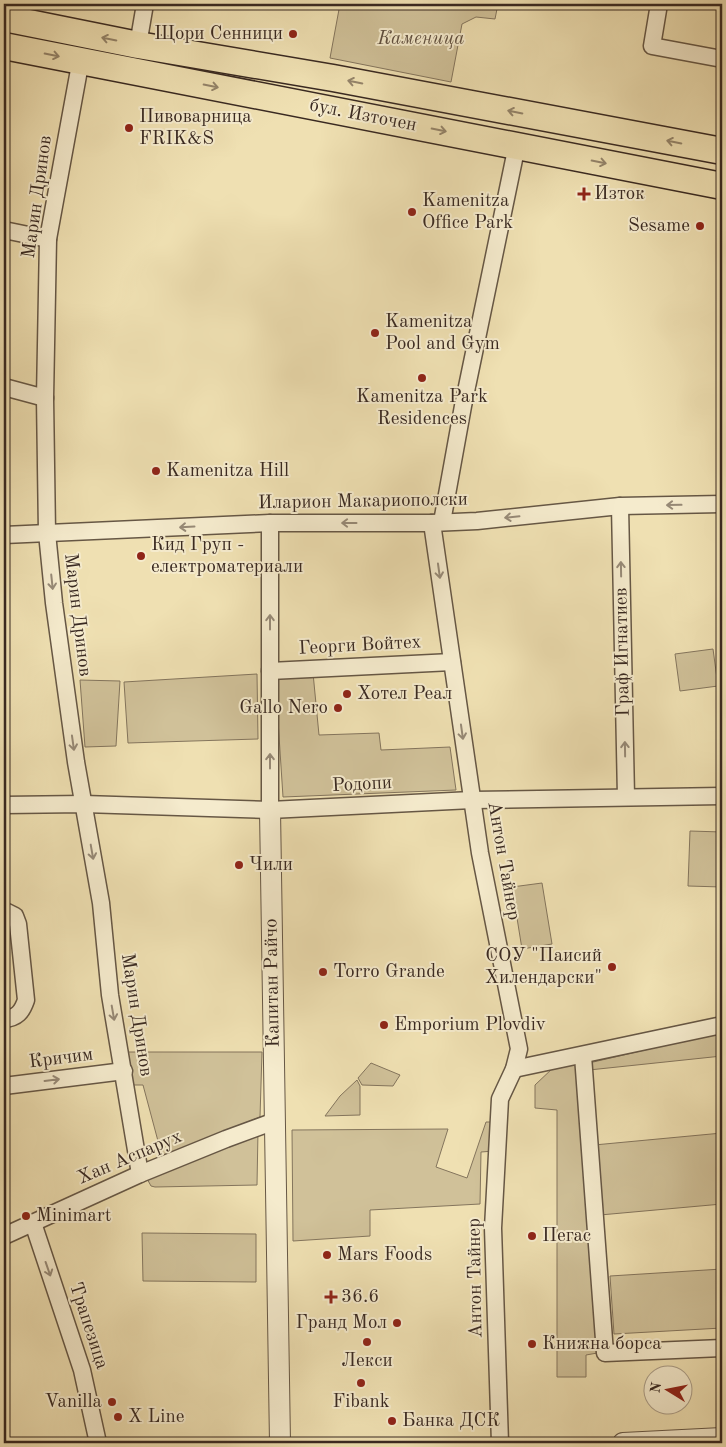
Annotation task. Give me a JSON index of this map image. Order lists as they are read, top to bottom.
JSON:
{
  "streets": {
    "main road": ["бул. Източен"],
    "street": [
      "Марин Дринов",
      "Иларион Макариополски",
      "Георги Войтех",
      "Граф Игнатиев",
      "Родопи",
      "Антон Тайнер",
      "Капитан Райчо",
      "Кричим",
      "Хан Аспарух",
      "Трапезица"
    ]
  },
  "crossings": [
    ["бул. Източен", "Марин Дринов"],
    ["бул. Източен", "Антон Тайнер"],
    ["Марин Дринов", "Иларион Макариополски"],
    ["Марин Дринов", "Родопи"],
    ["Марин Дринов", "Кричим"],
    ["Марин Дринов", "Хан Аспарух"],
    ["Иларион Макариополски", "Граф Игнатиев"],
    ["Иларион Макариополски", "Антон Тайнер"],
    ["Иларион Макариополски", "Капитан Райчо"],
    ["Георги Войтех", "Антон Тайнер"],
    ["Георги Войтех", "Капитан Райчо"],
    ["Граф Игнатиев", "Родопи"],
    ["Родопи", "Антон Тайнер"],
    ["Родопи", "Капитан Райчо"],
    ["Капитан Райчо", "Хан Аспарух"],
    ["Хан Аспарух", "Трапезица"]
  ],
  "one_way": [
    "Марин Дринов",
    "Иларион Макариополски",
    "Граф Игнатиев",
    "Кричим",
    "Трапезица"
  ],
  "parks": ["Каменица"],
  "places": {
    "other": [
      "Щори Сенници",
      "Пивоварница FRIK&S",
      "Kamenitza Office Park",
      "Sesame",
      "Kamenitza Pool and Gym",
      "Kamenitza Park Residences",
      "Kamenitza Hill",
      "Кид Груп - електроматериали",
      "Хотел Реал",
      "Gallo Nero",
      "Чили",
      "СОУ \"Паисий Хилендарски\"",
      "Torro Grande",
      "Emporium Plovdiv",
      "Minimart",
      "Пегас",
      "Mars Foods",
      "Гранд Мол",
      "Лекси",
      "Книжна борса",
      "Fibank",
      "Vanilla",
      "X Line",
      "Банка ДСК"
    ],
    "health": ["Изток", "36.6"]
  },
  "north": "left"
}
